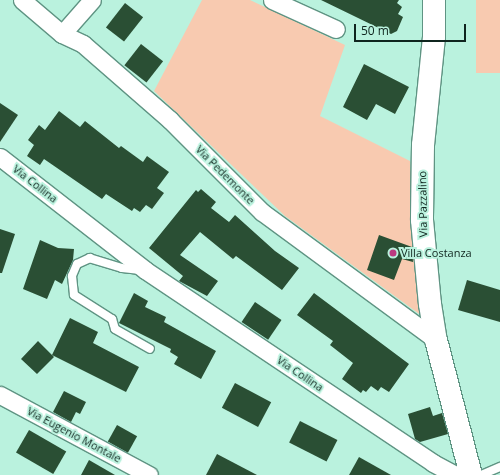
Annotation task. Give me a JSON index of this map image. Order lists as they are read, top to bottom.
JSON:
{
  "streets": {
    "main road": ["Via Pazzalino"],
    "street": ["Via Pedemonte", "Via Collina", "Via Eugenio Montale"]
  },
  "crossings": [
    ["Via Pedemonte", "Via Pazzalino"]
  ],
  "places": ["Villa Costanza"],
  "scale_bar": "50 m"
}
